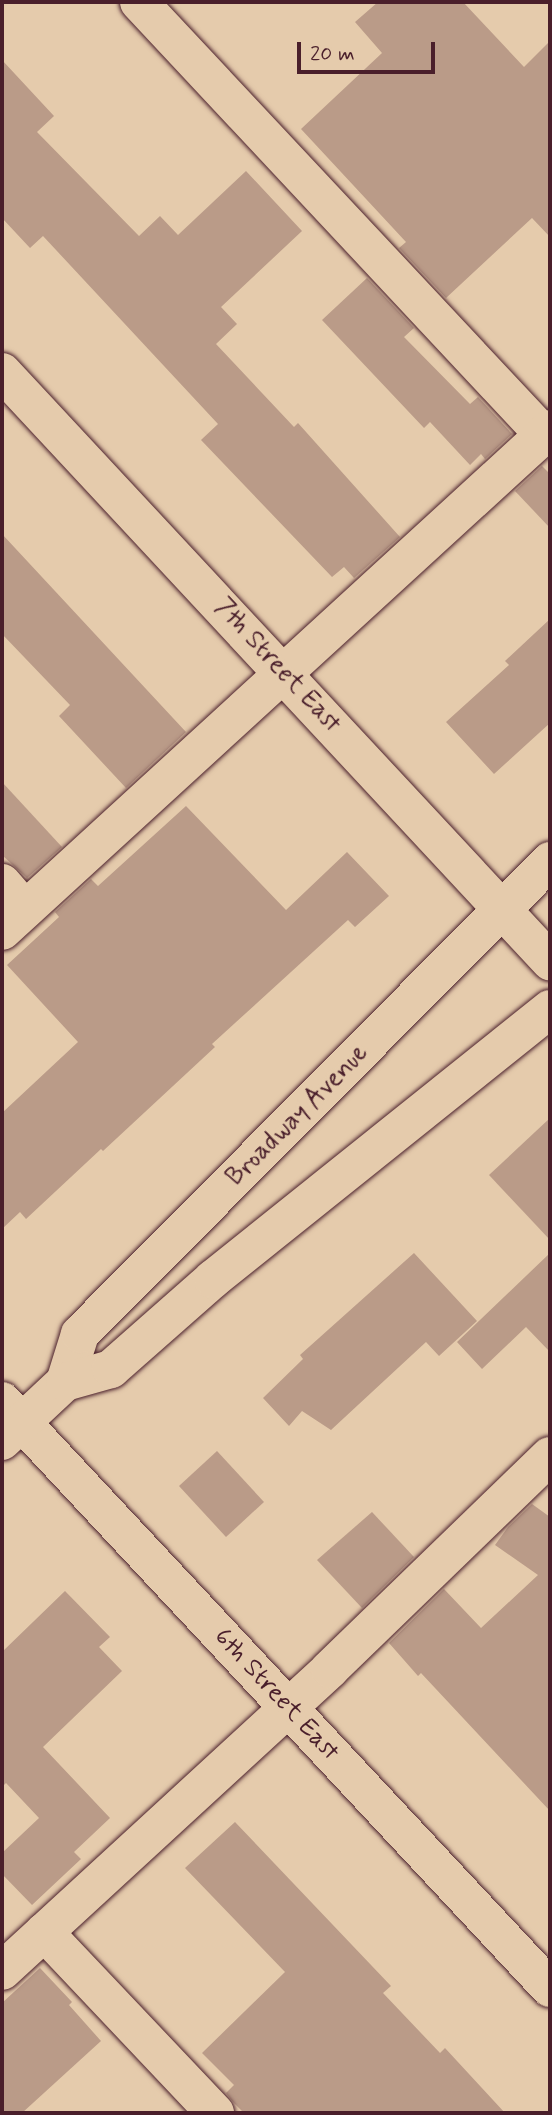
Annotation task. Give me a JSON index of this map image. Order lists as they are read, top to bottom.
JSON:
{
  "streets": {
    "street": ["7th Street East", "Broadway Avenue", "6th Street East"]
  },
  "crossings": [
    ["7th Street East", "Broadway Avenue"],
    ["Broadway Avenue", "6th Street East"]
  ],
  "scale_bar": "20 m"
}
